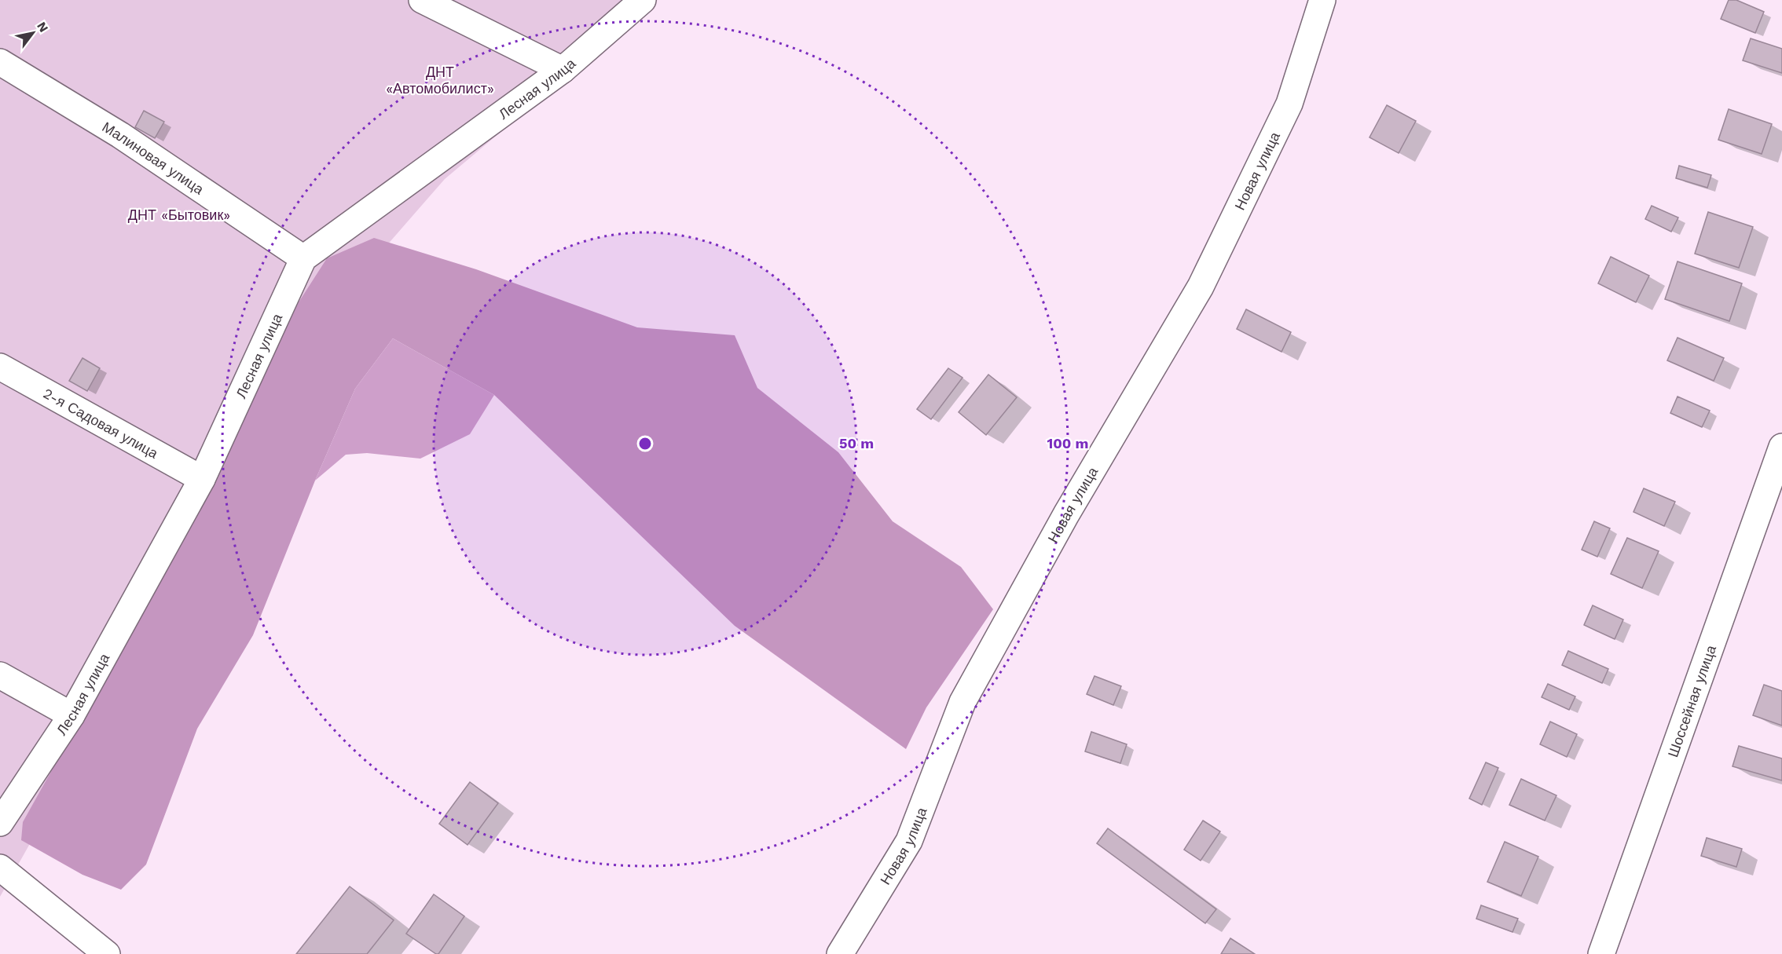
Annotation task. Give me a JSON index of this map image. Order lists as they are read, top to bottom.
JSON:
{
  "streets": {
    "street": [
      "Лесная улица",
      "Малиновая улица",
      "Новая улица",
      "2-я Садовая улица",
      "Шоссейная улица"
    ]
  },
  "crossings": [
    ["Лесная улица", "Малиновая улица"],
    ["Лесная улица", "2-я Садовая улица"]
  ],
  "parks": ["ДНТ «Автомобилист»", "ДНТ «Бытовик»"],
  "north": "top right",
  "rings": ["50 m", "100 m"]
}
